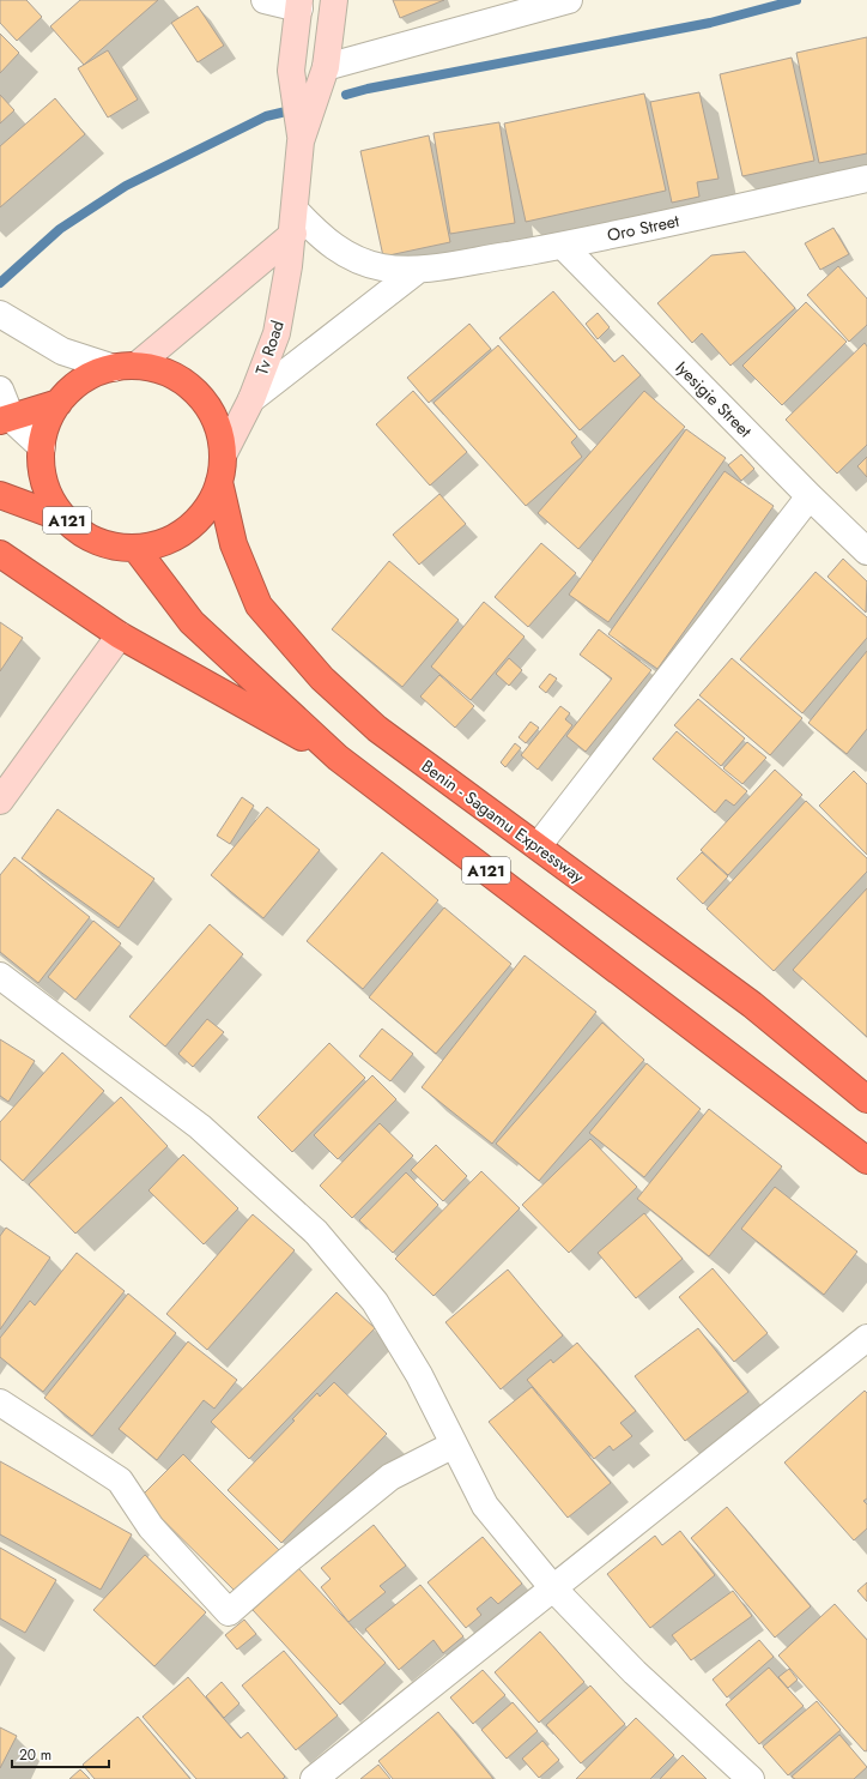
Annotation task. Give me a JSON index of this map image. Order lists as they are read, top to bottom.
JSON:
{
  "streets": {
    "highway": ["A121", "Benin - Sagamu Expressway"],
    "street": ["Oro Street", "Tv Road", "Iyesigie Street"]
  },
  "crossings": [
    ["Oro Street", "Tv Road"],
    ["Oro Street", "Iyesigie Street"],
    ["Tv Road", "A121"],
    ["A121", "Benin - Sagamu Expressway"]
  ],
  "scale_bar": "20 m"
}
